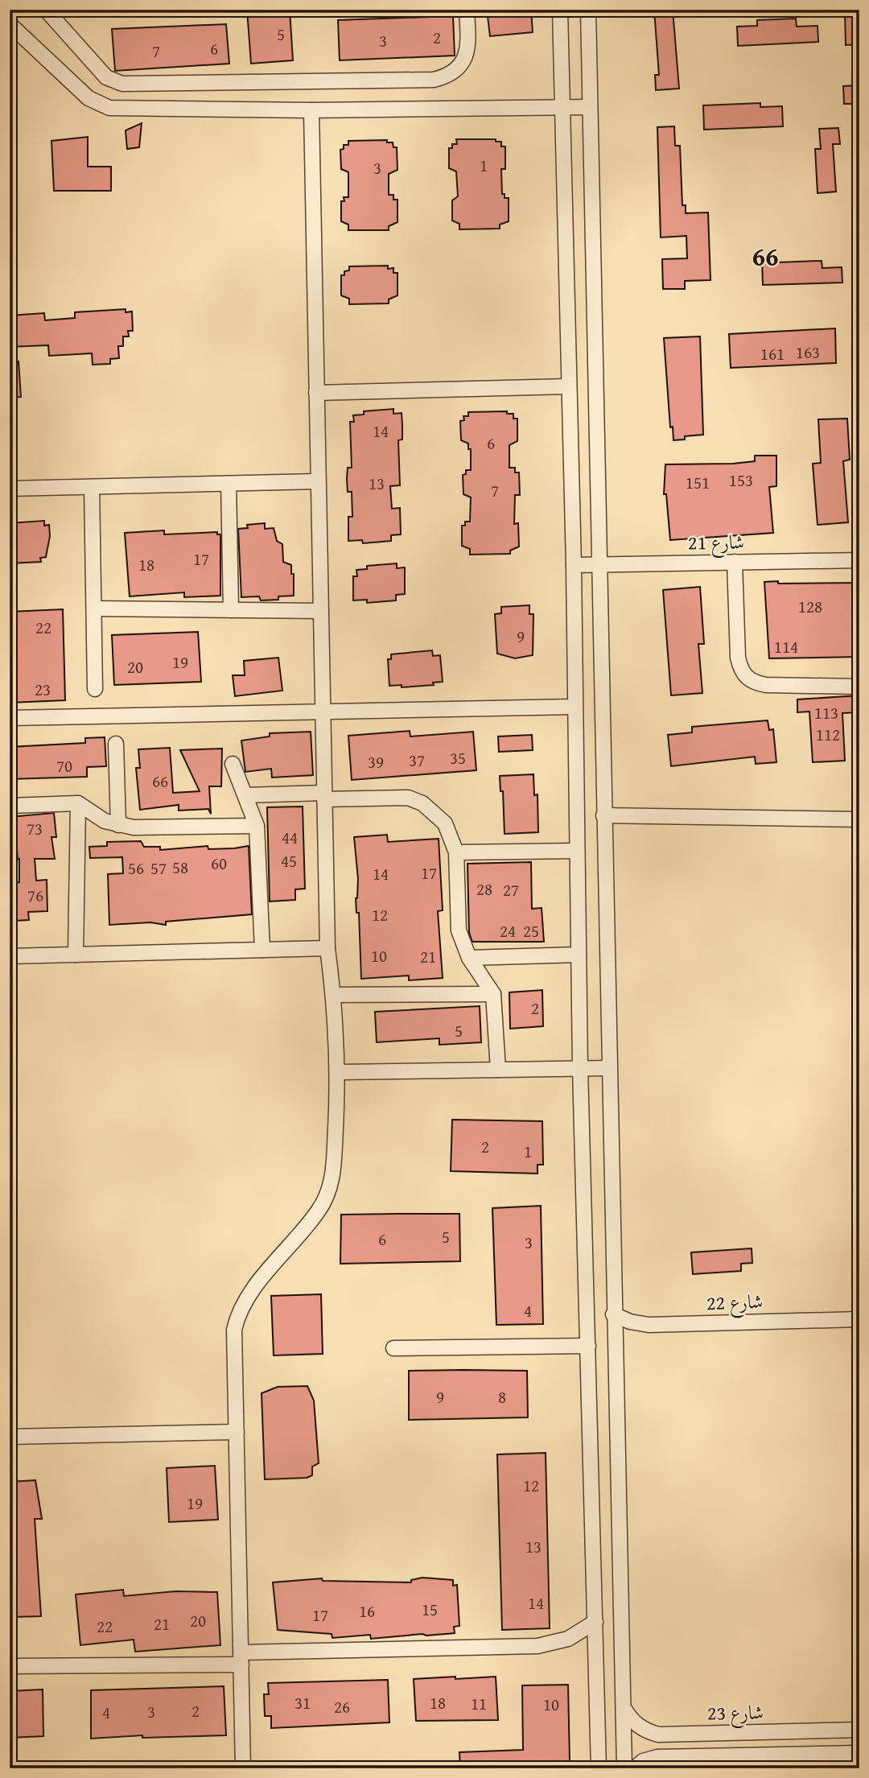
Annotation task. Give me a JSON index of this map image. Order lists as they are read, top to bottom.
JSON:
{
  "streets": {
    "street": ["شارع 21", "شارع 22", "شارع 23"]
  },
  "districts": ["66"],
  "house_numbers": [
    "5",
    "2",
    "3",
    "6",
    "7",
    "1",
    "3",
    "163",
    "161",
    "14",
    "6",
    "153",
    "151",
    "13",
    "7",
    "17",
    "18",
    "128",
    "22",
    "9",
    "114",
    "19",
    "20",
    "23",
    "113",
    "112",
    "35",
    "37",
    "39",
    "70",
    "66",
    "73",
    "44",
    "45",
    "60",
    "58",
    "56",
    "57",
    "17",
    "14",
    "28",
    "27",
    "76",
    "12",
    "24",
    "25",
    "10",
    "21",
    "2",
    "5",
    "2",
    "1",
    "5",
    "6",
    "3",
    "4",
    "9",
    "8",
    "12",
    "19",
    "13",
    "14",
    "15",
    "16",
    "17",
    "20",
    "21",
    "22",
    "31",
    "18",
    "11",
    "10",
    "26",
    "2",
    "3",
    "4"
  ]
}
